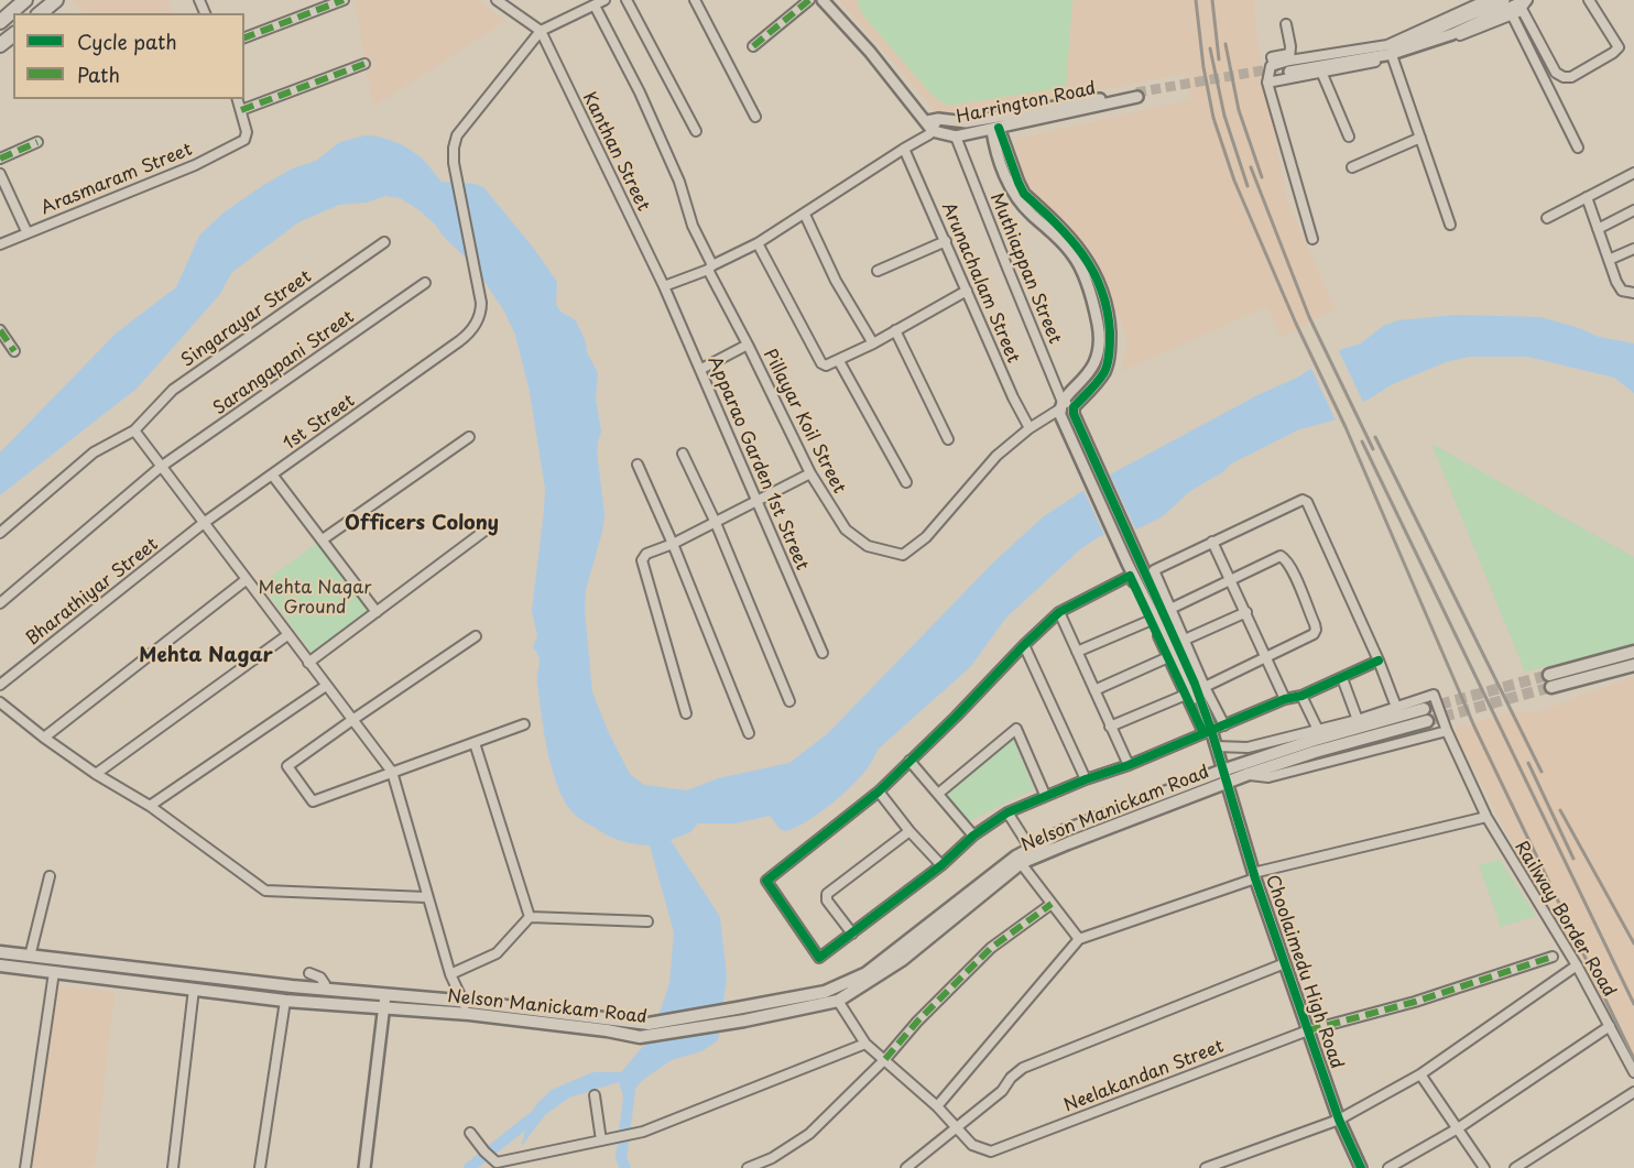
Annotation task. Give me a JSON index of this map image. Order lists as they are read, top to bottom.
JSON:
{
  "streets": {
    "main road": ["Nelson Manickam Road"],
    "street": [
      "Harrington Road",
      "Kanthan Street",
      "Arasmaram Street",
      "Muthiappan Street",
      "Arunachalam Street",
      "Singarayar Street",
      "Sarangapani Street",
      "Pillayar Koil Street",
      "1st Street",
      "Apparao Garden 1st Street",
      "Bharathiyar Street",
      "Railway Border Road",
      "Choolaimedu High Road",
      "Neelakandan Street"
    ]
  },
  "crossings": [
    ["Harrington Road", "Muthiappan Street"],
    ["Kanthan Street", "1st Street"],
    ["Kanthan Street", "Apparao Garden 1st Street"],
    ["Arunachalam Street", "Pillayar Koil Street"],
    ["1st Street", "Bharathiyar Street"],
    ["Nelson Manickam Road", "Choolaimedu High Road"],
    ["Choolaimedu High Road", "Neelakandan Street"]
  ],
  "districts": ["Officers Colony", "Mehta Nagar"],
  "parks": ["Mehta Nagar Ground"],
  "legend": ["Cycle path", "Path"]
}
